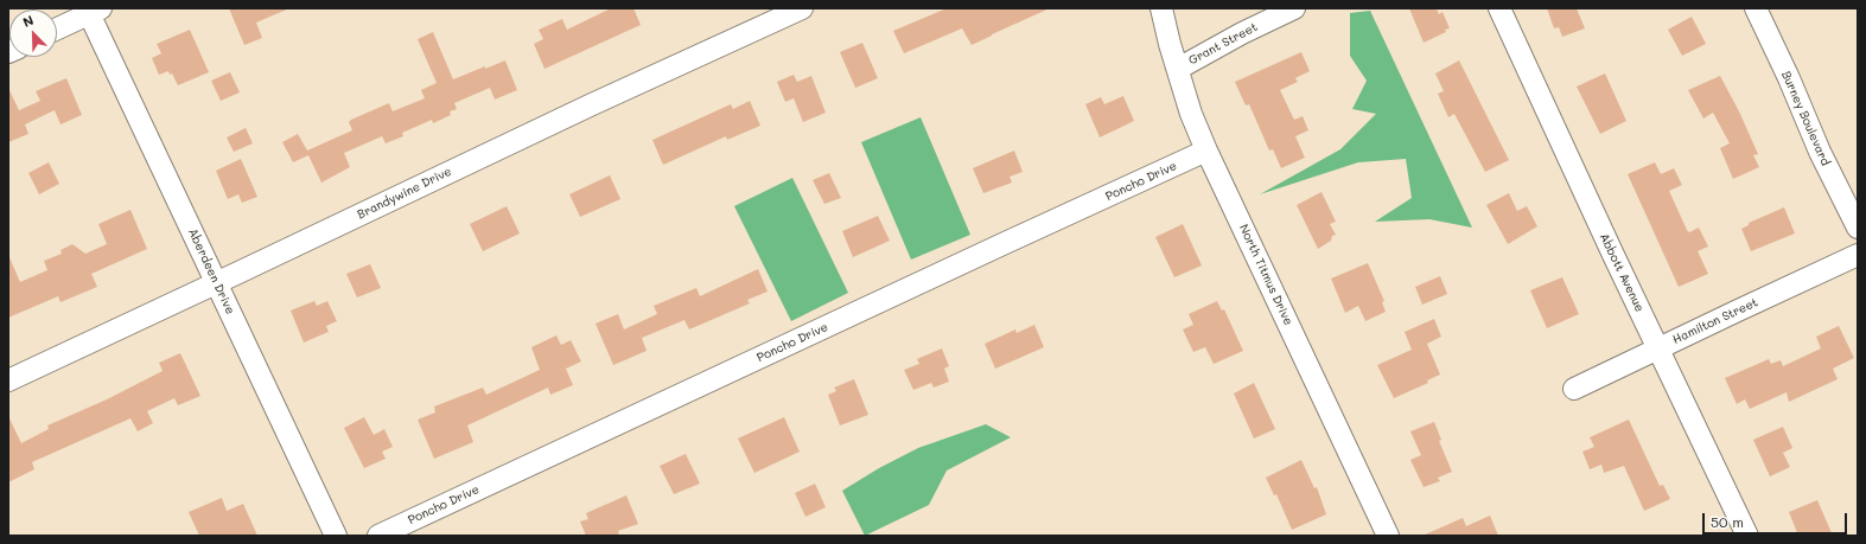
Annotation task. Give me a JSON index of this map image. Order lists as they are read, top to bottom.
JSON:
{
  "streets": {
    "street": [
      "Grant Street",
      "Burney Boulevard",
      "Poncho Drive",
      "Brandywine Drive",
      "Aberdeen Drive",
      "Abbott Avenue",
      "North Titmus Drive",
      "Hamilton Street"
    ]
  },
  "crossings": [
    ["Grant Street", "North Titmus Drive"],
    ["Poncho Drive", "North Titmus Drive"],
    ["Brandywine Drive", "Aberdeen Drive"],
    ["Abbott Avenue", "Hamilton Street"]
  ],
  "scale_bar": "50 m",
  "north": "top left"
}
